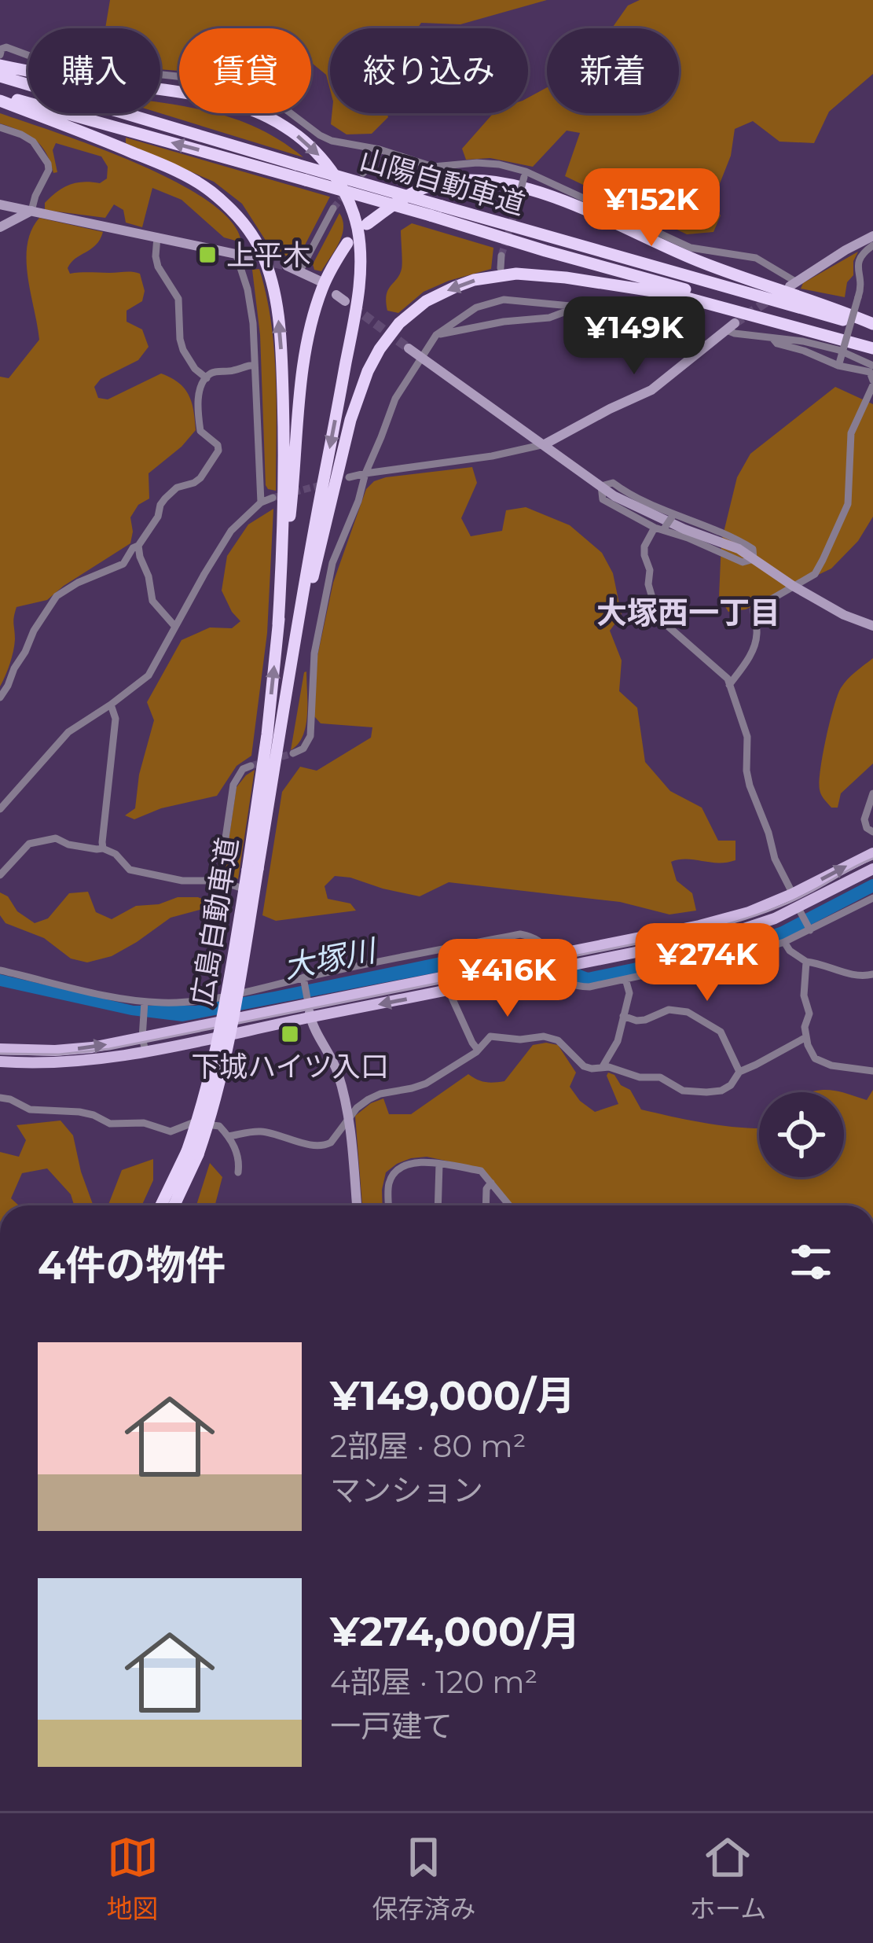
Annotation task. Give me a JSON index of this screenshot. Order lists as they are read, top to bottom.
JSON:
{
  "streets": {
    "highway": ["山陽自動車道", "広島自動車道"]
  },
  "districts": ["大塚西一丁目"],
  "water": ["大塚川"],
  "places": {
    "transit": ["上平木", "下城ハイツ入口"]
  },
  "page": {
    "chip": [
      "購入",
      "賃貸",
      "絞り込み",
      "新着"
    ],
    "price": [
      "¥152K",
      "¥149K",
      "¥274K",
      "¥416K"
    ],
    "heading": "4件の物件",
    "list": [
      {
        "name": "¥149,000/月",
        "note": "2部屋 · 80 m² · マンション"
      },
      {
        "name": "¥274,000/月",
        "note": "4部屋 · 120 m² · 一戸建て"
      }
    ],
    "tabs": ["地図", "保存済み", "ホーム"]
  }
}
